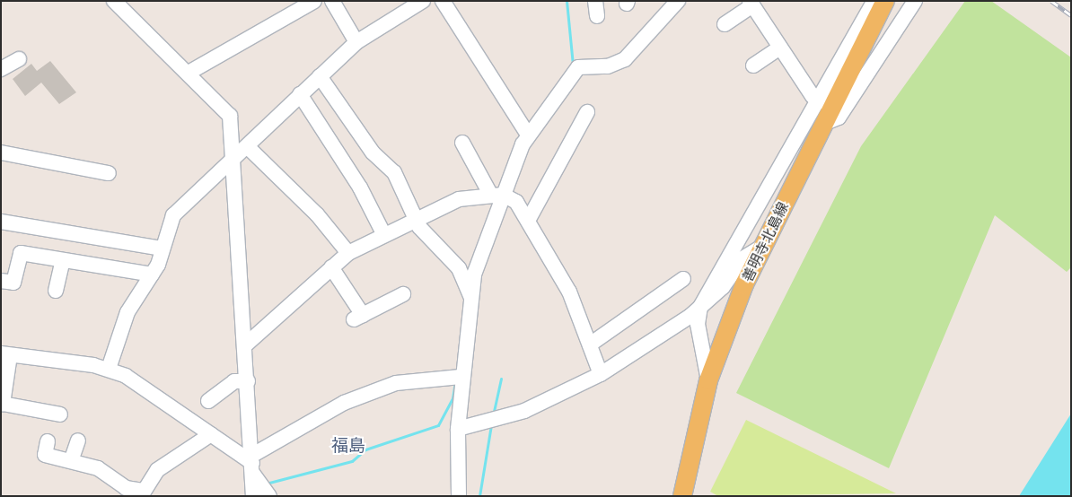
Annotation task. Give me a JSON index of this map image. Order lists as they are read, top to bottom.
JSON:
{
  "streets": {
    "main road": ["善明寺北島線"]
  },
  "districts": ["福島"]
}
